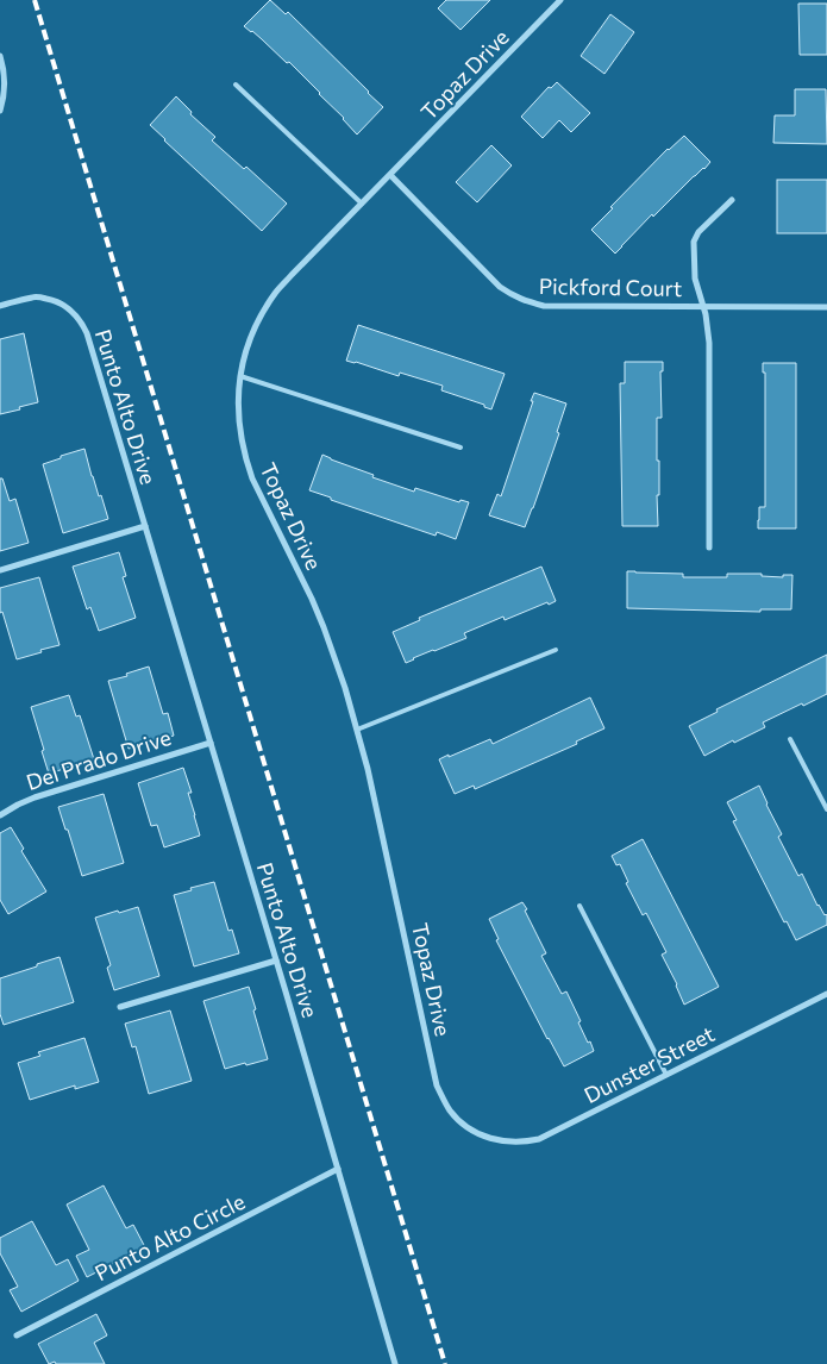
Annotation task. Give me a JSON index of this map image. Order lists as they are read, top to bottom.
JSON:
{
  "streets": {
    "street": [
      "Topaz Drive",
      "Pickford Court",
      "Punto Alto Drive",
      "Del Prado Drive",
      "Dunster Street",
      "Punto Alto Circle"
    ]
  },
  "crossings": [
    ["Topaz Drive", "Pickford Court"],
    ["Topaz Drive", "Dunster Street"],
    ["Punto Alto Drive", "Del Prado Drive"],
    ["Punto Alto Drive", "Punto Alto Circle"]
  ]
}
